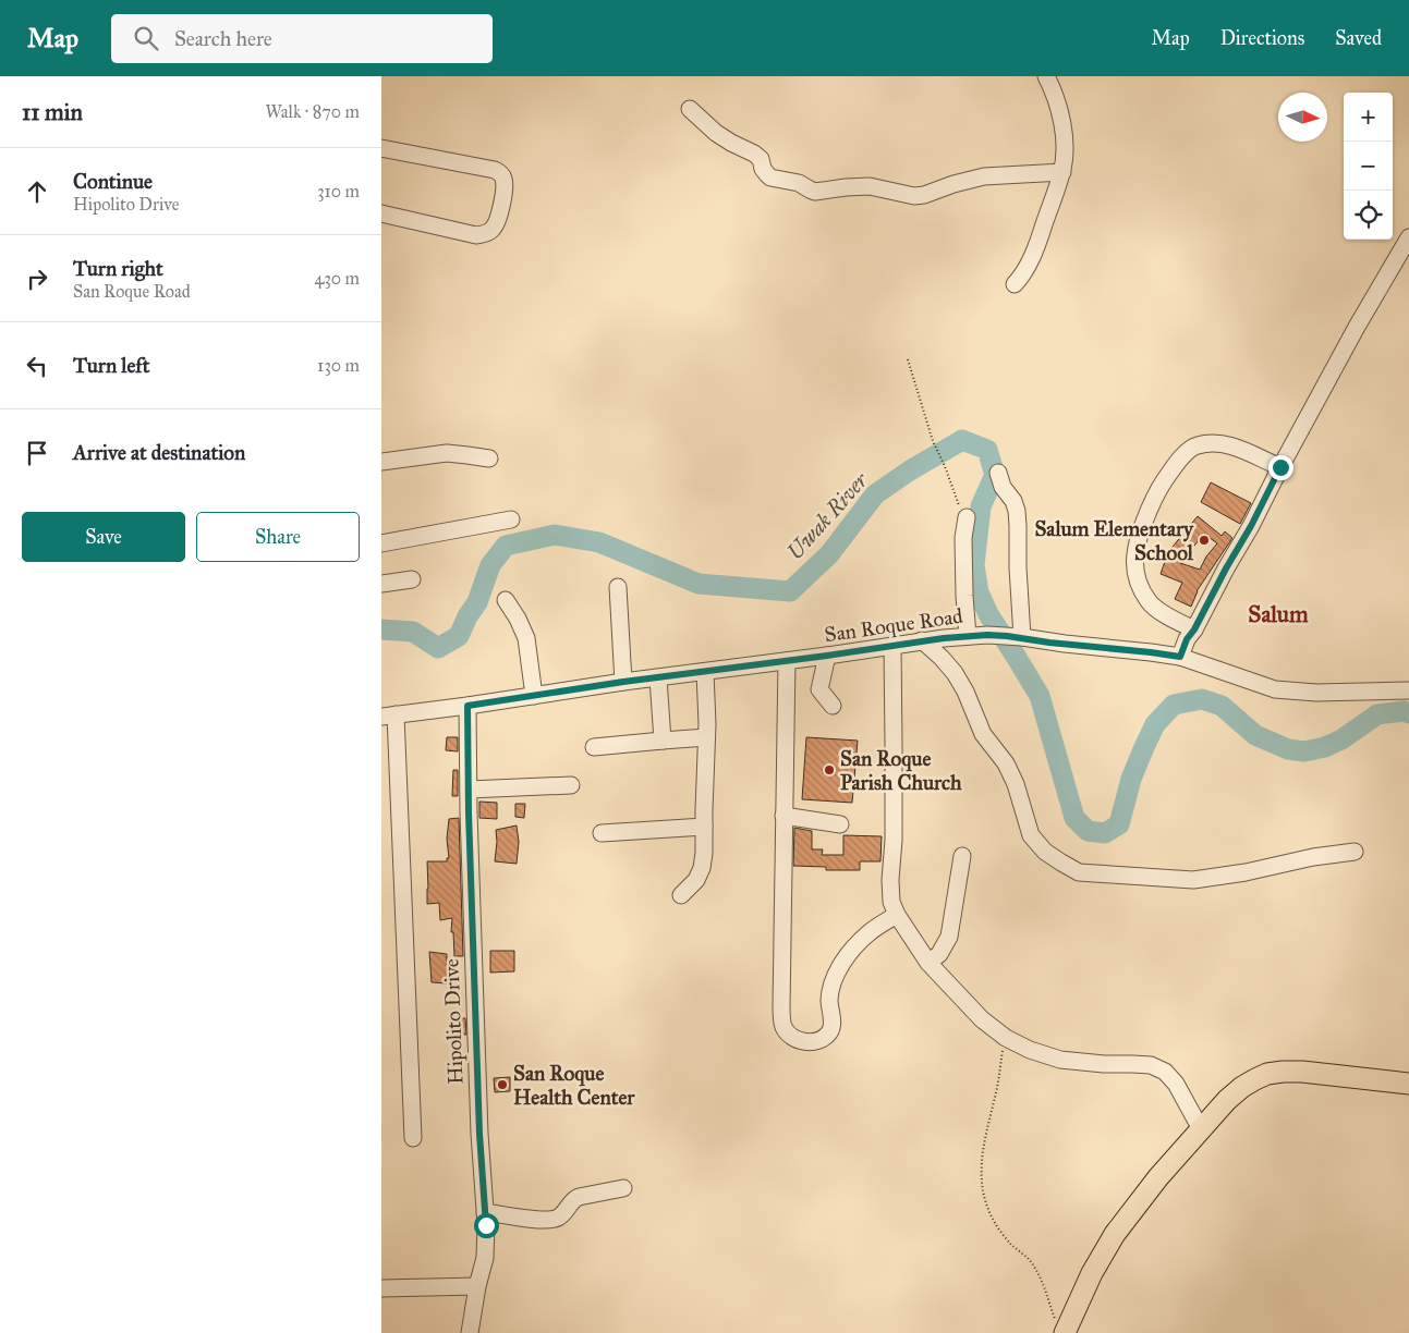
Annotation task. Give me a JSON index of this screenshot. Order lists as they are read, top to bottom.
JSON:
{
  "streets": {
    "street": ["San Roque Road", "Hipolito Drive"]
  },
  "crossings": [
    ["San Roque Road", "Hipolito Drive"]
  ],
  "districts": ["Salum"],
  "water": ["Uwak River"],
  "places": ["Salum Elementary School", "San Roque Parish Church", "San Roque Health Center"],
  "north": "right",
  "page": {
    "header": "Map",
    "search": "Search here",
    "nav": ["Map", "Directions", "Saved"],
    "heading": ["11 min", "Walk · 870 m"],
    "map_buttons": ["+", "−"],
    "list": [
      ["Continue", "Hipolito Drive", "310 m"],
      ["Turn right", "San Roque Road", "430 m"],
      ["Turn left", "130 m"],
      "Arrive at destination"
    ],
    "buttons": ["Save", "Share"]
  }
}
